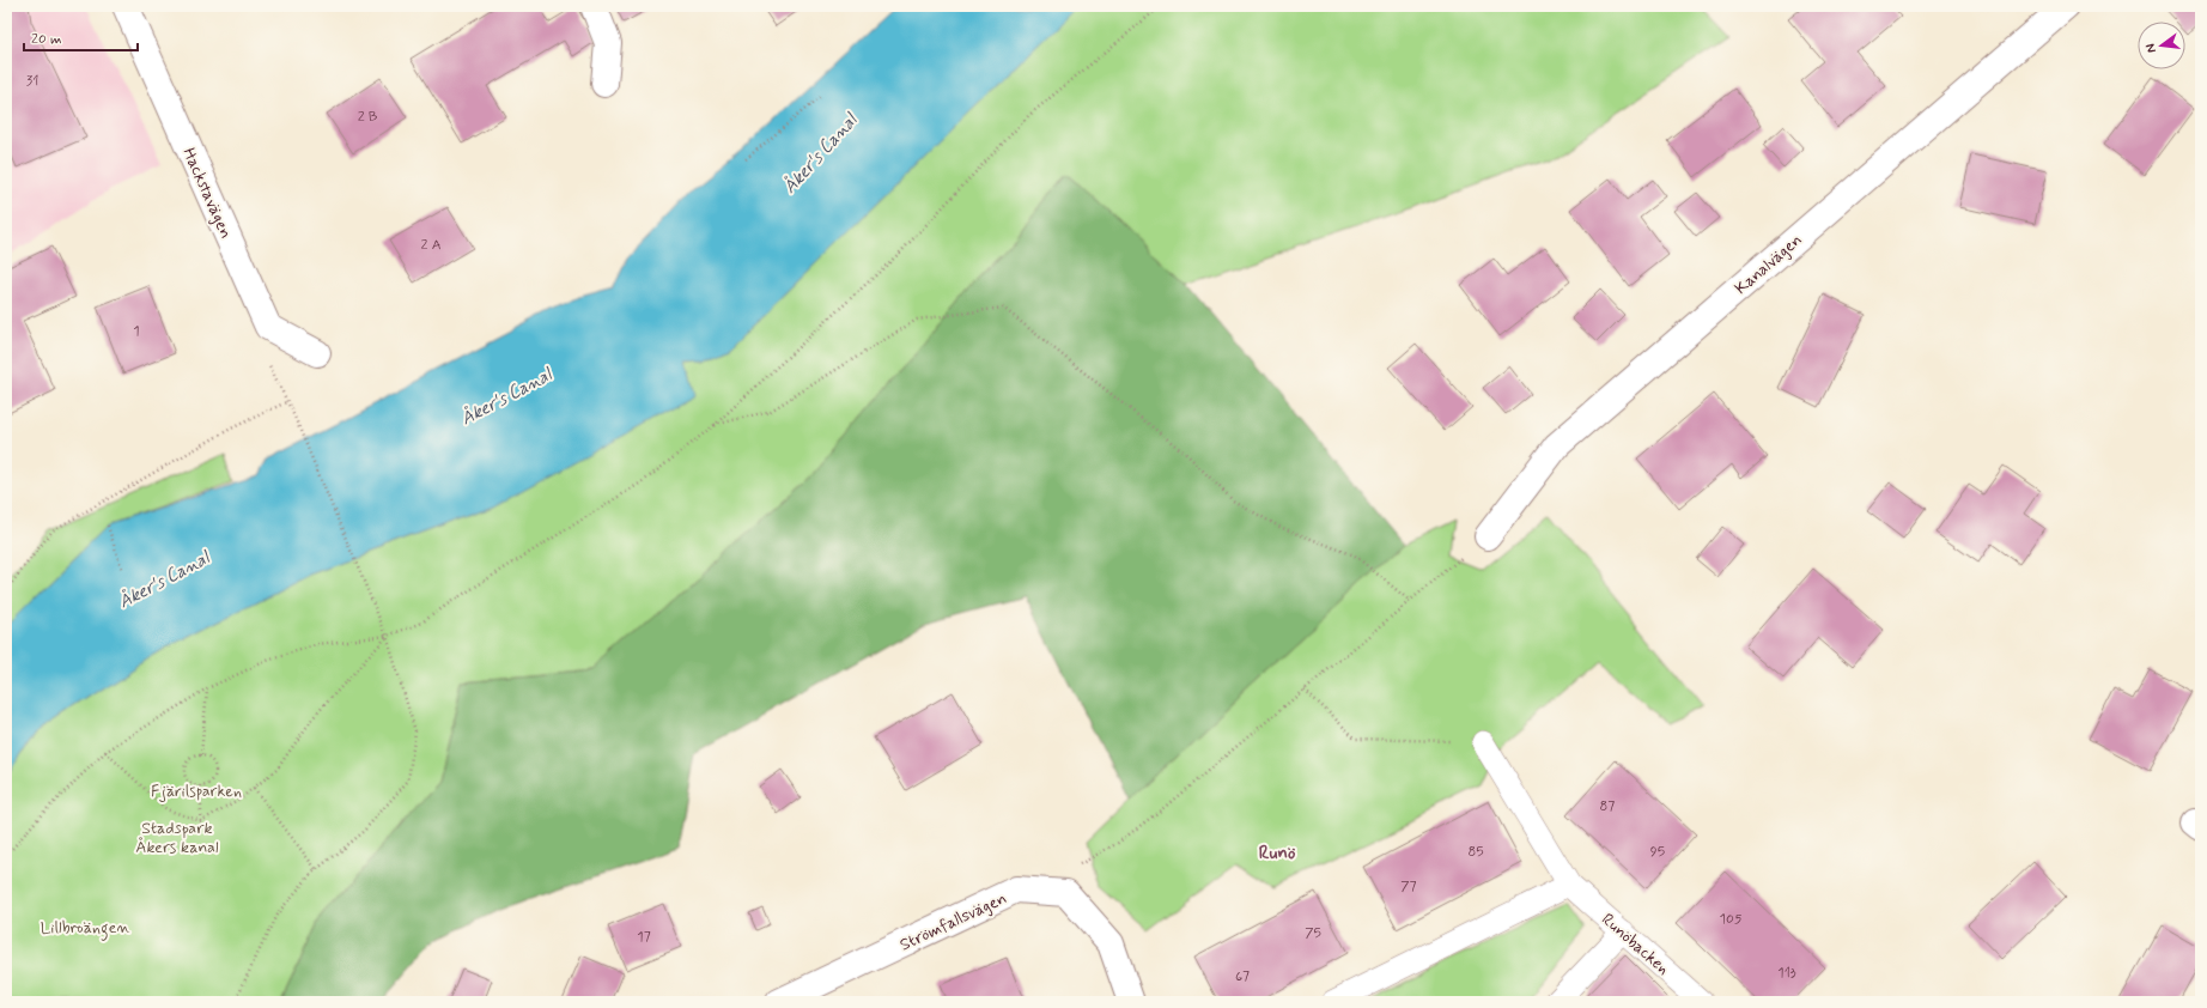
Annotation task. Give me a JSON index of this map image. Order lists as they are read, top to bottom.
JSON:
{
  "streets": {
    "street": ["Hackstavägen", "Kanalvägen", "Strömfallsvägen"],
    "lane": ["Runöbacken"]
  },
  "districts": ["Runö"],
  "water": ["Åker's Canal"],
  "parks": ["Fjärilsparken", "Stadspark Åkers kanal", "Lillbroängen"],
  "house_numbers": [
    "31",
    "2 B",
    "2 A",
    "1",
    "87",
    "85",
    "95",
    "77",
    "105",
    "75",
    "17",
    "113",
    "67"
  ],
  "scale_bar": "20 m",
  "north": "left"
}
